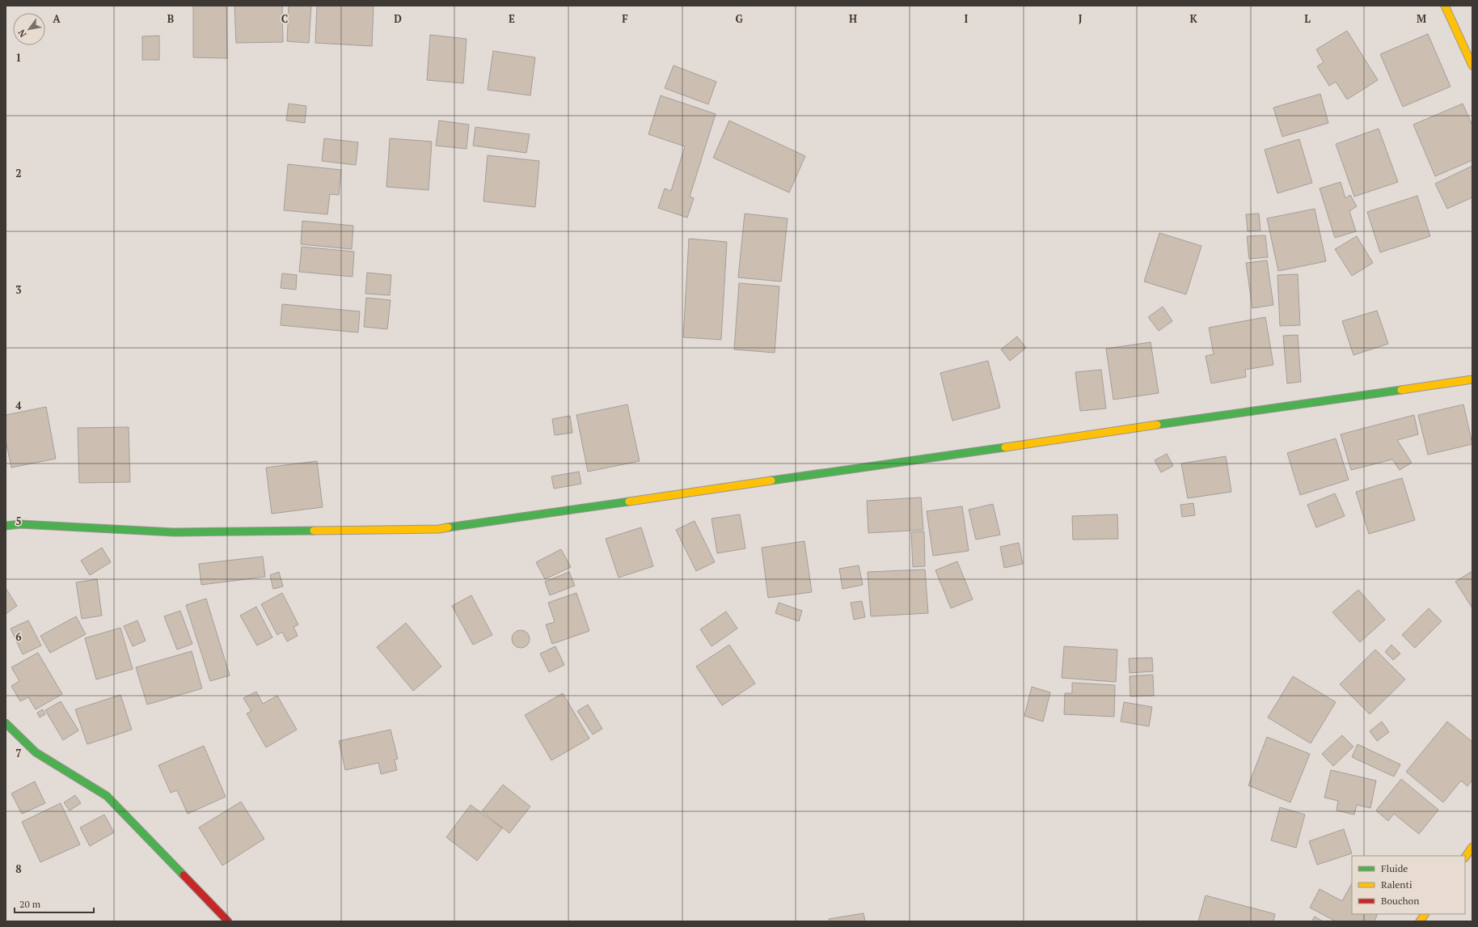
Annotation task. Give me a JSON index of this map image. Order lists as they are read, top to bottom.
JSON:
{
  "legend": ["Fluide", "Ralenti", "Bouchon"],
  "scale_bar": "20 m",
  "north": "bottom left",
  "grid": {
    "columns": [
      "A",
      "B",
      "C",
      "D",
      "E",
      "F",
      "G",
      "H",
      "I",
      "J",
      "K",
      "L",
      "M"
    ],
    "rows": [
      "1",
      "2",
      "3",
      "4",
      "5",
      "6",
      "7",
      "8"
    ]
  }
}
